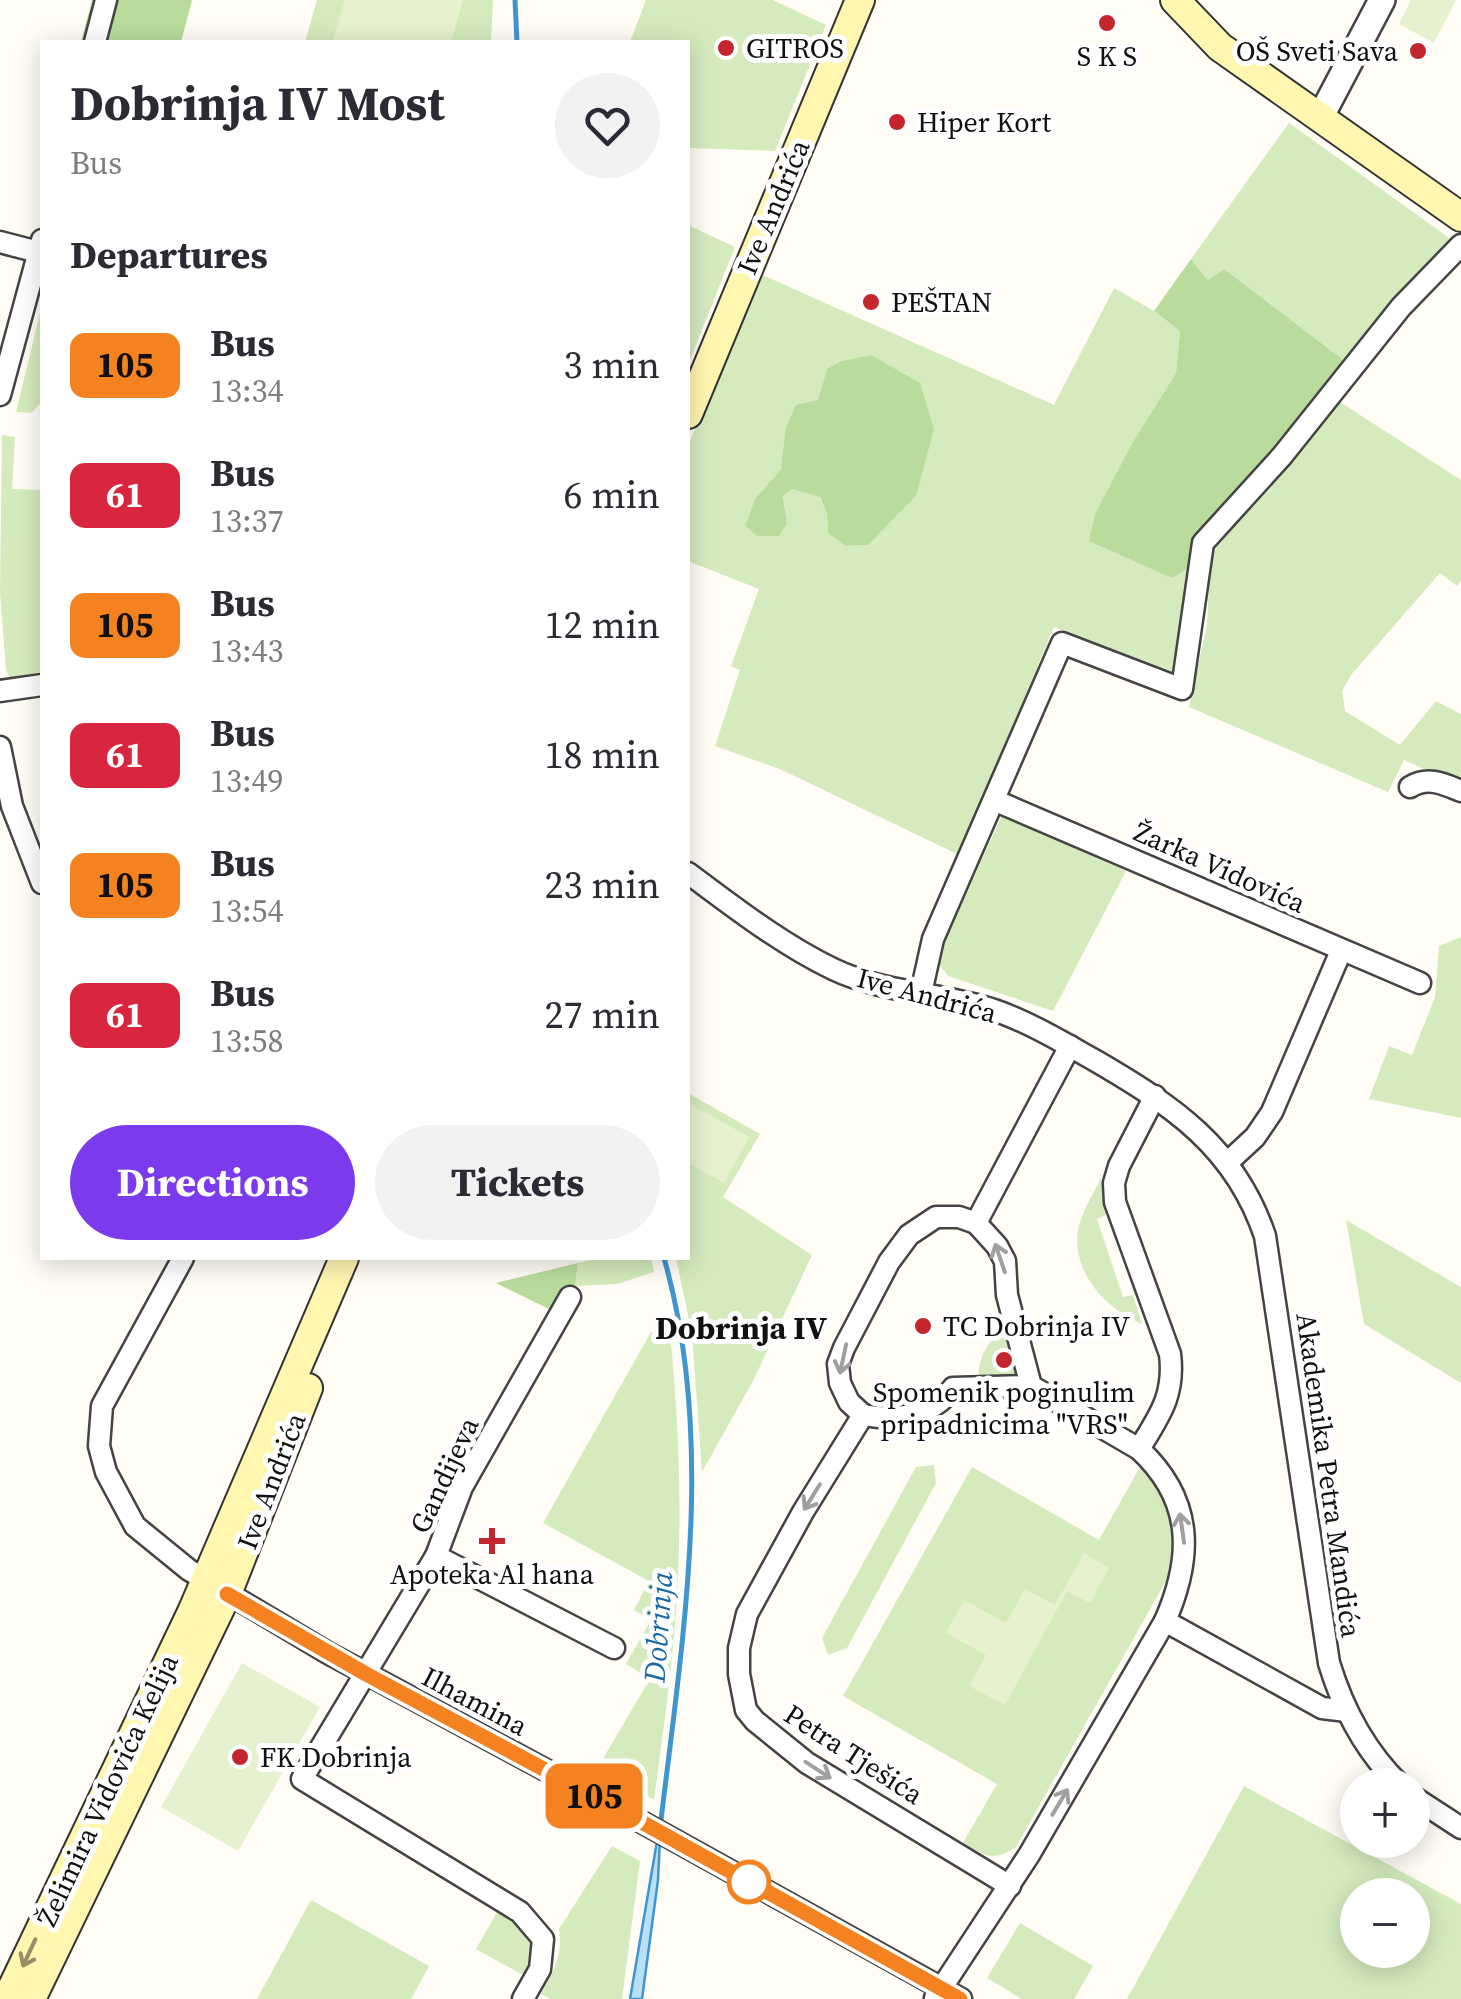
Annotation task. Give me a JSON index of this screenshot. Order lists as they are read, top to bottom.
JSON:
{
  "streets": {
    "main road": ["Ive Andrića", "Želimira Vidovića Kelija"],
    "street": [
      "Žarka Vidovića",
      "Gandijeva",
      "Akademika Petra Mandića",
      "Ilhamina",
      "Petra Tješića"
    ]
  },
  "crossings": [
    ["Ive Andrića", "Akademika Petra Mandića"],
    ["Ive Andrića", "Ilhamina"],
    ["Ive Andrića", "Želimira Vidovića Kelija"],
    ["Ilhamina", "Želimira Vidovića Kelija"]
  ],
  "districts": ["Dobrinja IV"],
  "water": ["Dobrinja"],
  "places": {
    "other": [
      "S K S",
      "GITROS",
      "OŠ Sveti Sava",
      "Hiper Kort",
      "PEŠTAN",
      "TC Dobrinja IV",
      "Spomenik poginulim pripadnicima \"VRS\"",
      "FK Dobrinja"
    ],
    "health": ["Apoteka Al hana"]
  },
  "lines": ["bus line 105"],
  "page": {
    "on_map": "105",
    "heading": [
      ["Dobrinja IV Most", "Bus"],
      "Departures"
    ],
    "list": [
      {
        "mark": "105",
        "name": "Bus",
        "note": "13:34",
        "value": "3 min"
      },
      {
        "mark": "61",
        "name": "Bus",
        "note": "13:37",
        "value": "6 min"
      },
      {
        "mark": "105",
        "name": "Bus",
        "note": "13:43",
        "value": "12 min"
      },
      {
        "mark": "61",
        "name": "Bus",
        "note": "13:49",
        "value": "18 min"
      },
      {
        "mark": "105",
        "name": "Bus",
        "note": "13:54",
        "value": "23 min"
      },
      {
        "mark": "61",
        "name": "Bus",
        "note": "13:58",
        "value": "27 min"
      }
    ],
    "buttons": ["Directions", "Tickets"],
    "map_buttons": ["+", "−"]
  }
}
